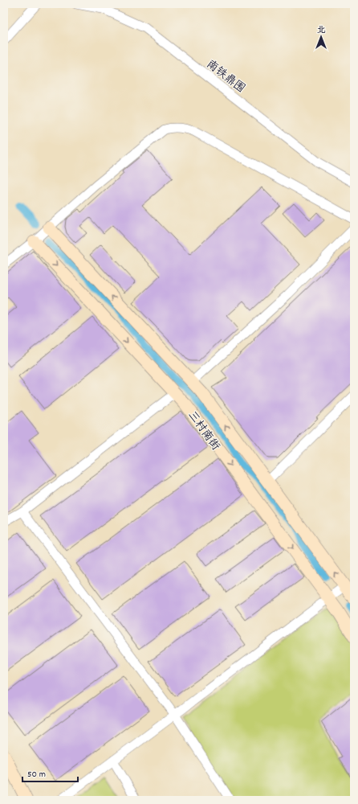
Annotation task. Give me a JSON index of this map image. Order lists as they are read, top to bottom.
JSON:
{
  "streets": {
    "street": ["南铁鼎围", "三村南街"]
  },
  "scale_bar": "50 m",
  "north": "top"
}
